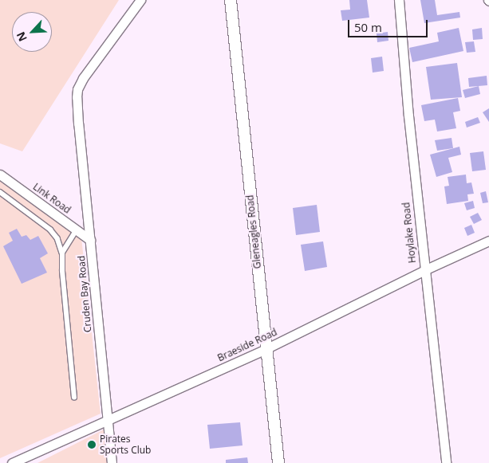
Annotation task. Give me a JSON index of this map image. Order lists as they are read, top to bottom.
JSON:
{
  "streets": {
    "street": [
      "Link Road",
      "Gleneagles Road",
      "Hoylake Road",
      "Cruden Bay Road",
      "Braeside Road"
    ]
  },
  "crossings": [
    ["Link Road", "Cruden Bay Road"],
    ["Gleneagles Road", "Braeside Road"],
    ["Hoylake Road", "Braeside Road"],
    ["Cruden Bay Road", "Braeside Road"]
  ],
  "places": ["Pirates Sports Club"],
  "scale_bar": "50 m",
  "north": "bottom left"
}
